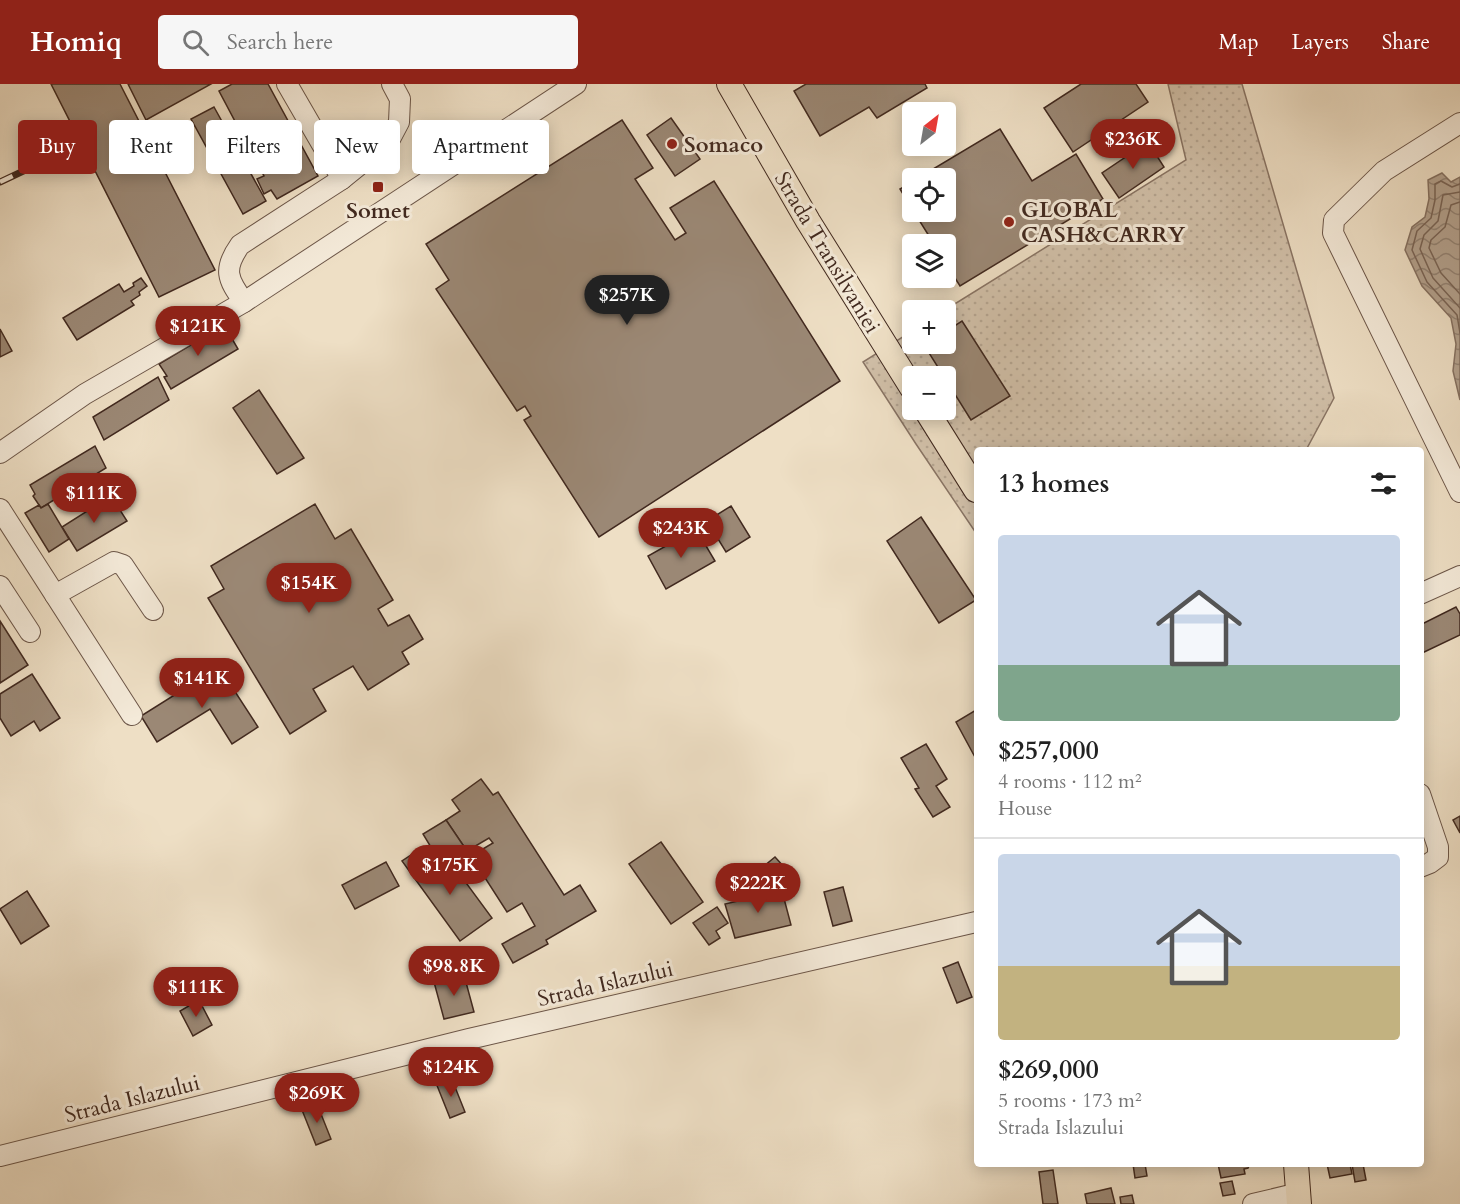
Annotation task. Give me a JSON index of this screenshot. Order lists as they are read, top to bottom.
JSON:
{
  "streets": {
    "main road": ["Strada Transilvaniei"],
    "street": ["Strada Islazului"]
  },
  "places": {
    "other": ["Somaco", "GLOBAL CASH&CARRY"],
    "transit": ["Somet"]
  },
  "north": "top right",
  "page": {
    "header": "Homiq",
    "search": "Search here",
    "nav": ["Map", "Layers", "Share"],
    "map_buttons": ["+", "−"],
    "price": [
      "$236K",
      "$257K",
      "$121K",
      "$111K",
      "$243K",
      "$154K",
      "$141K",
      "$175K",
      "$222K",
      "$98.8K",
      "$111K",
      "$124K",
      "$269K"
    ],
    "chip": [
      "Buy",
      "Rent",
      "Filters",
      "New",
      "Apartment"
    ],
    "heading": "13 homes",
    "list": [
      {
        "name": "$257,000",
        "note": "4 rooms · 112 m² · House"
      },
      {
        "name": "$269,000",
        "note": "5 rooms · 173 m² · Strada Islazului"
      }
    ]
  }
}
